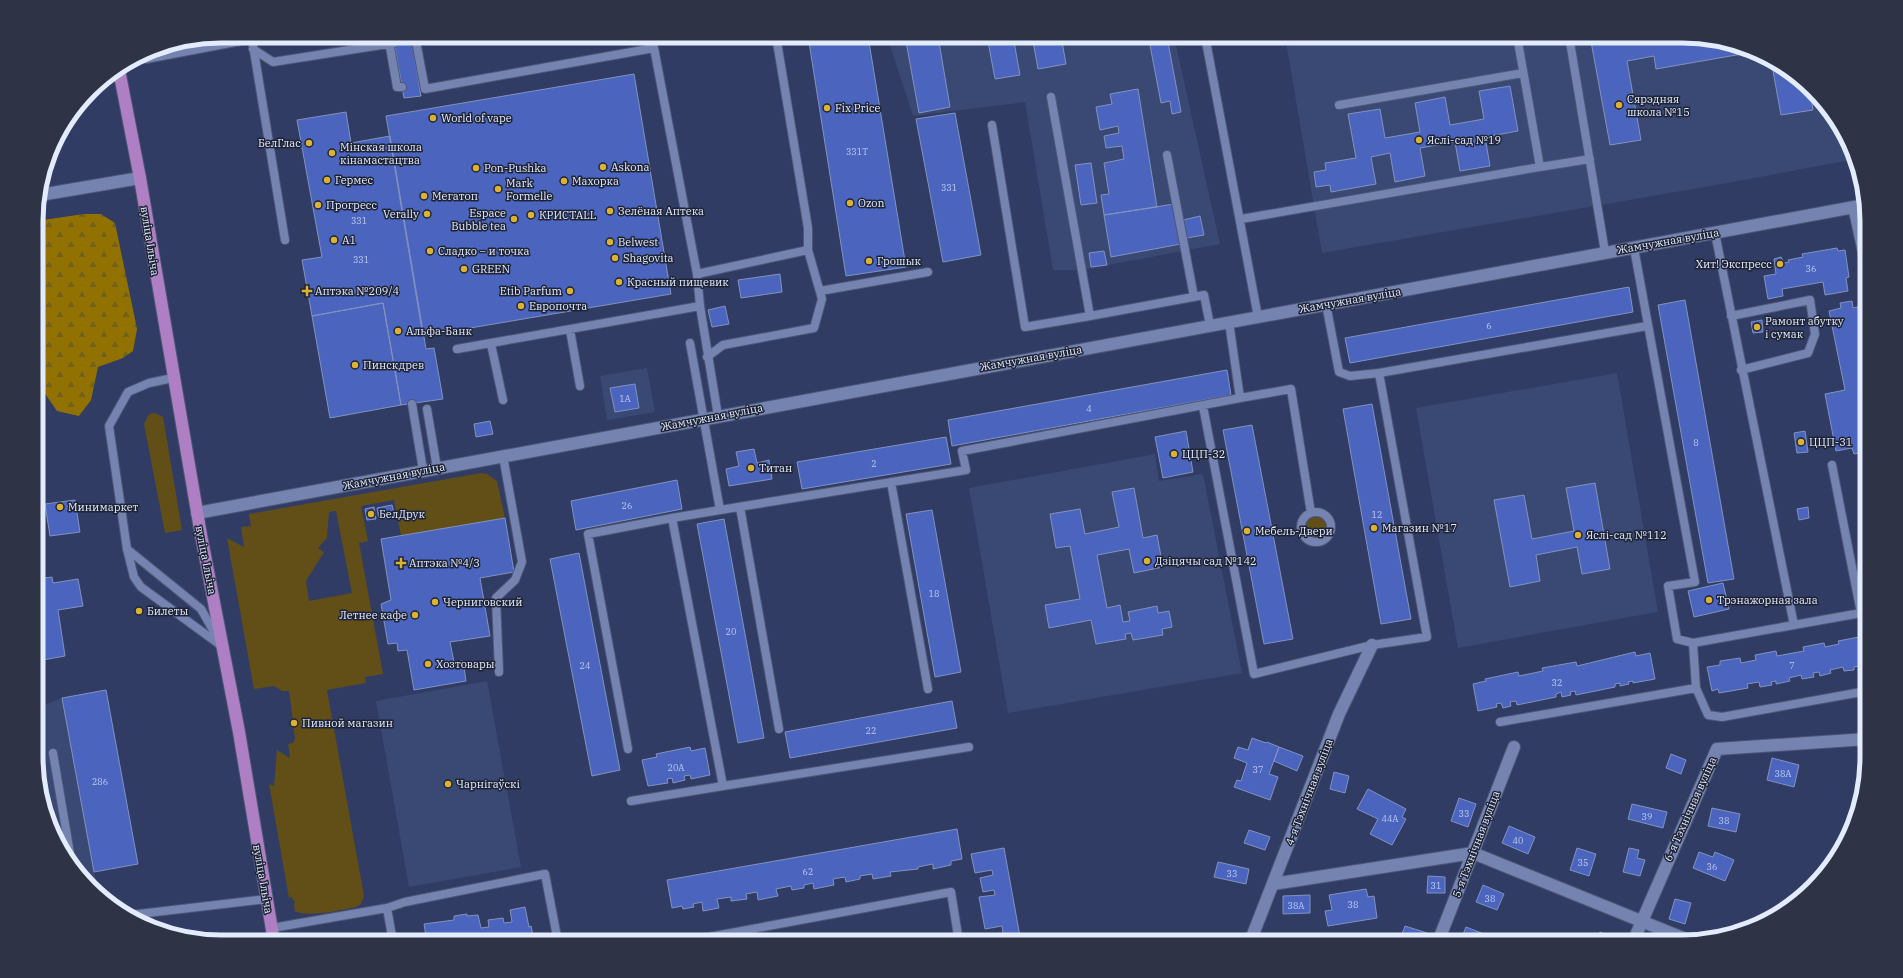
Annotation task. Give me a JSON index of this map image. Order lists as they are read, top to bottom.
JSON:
{
  "streets": {
    "main road": [
      "вуліца Ільіча",
      "Жамчужная вуліца",
      "4-я Тэхнічная вуліца",
      "6-я Тэхнічная вуліца",
      "5-я Тэхнічная вуліца"
    ]
  },
  "crossings": [
    ["вуліца Ільіча", "Жамчужная вуліца"]
  ],
  "places": {
    "other": [
      "Сярэдняя школа №15",
      "Fix Price",
      "World of vape",
      "Яслі-сад №19",
      "БелГлас",
      "Мінская школа кінамастацтва",
      "Askona",
      "Pon-Pushka",
      "Гермес",
      "Махорка",
      "Mark Formelle",
      "Мегатоп",
      "Ozon",
      "Прогресс",
      "Зелёная Аптека",
      "Verally",
      "КРИСТАLL",
      "Espace Bubble tea",
      "A1",
      "Belwest",
      "Сладко – и точка",
      "Shagovita",
      "Грошык",
      "Хит! Экспресс",
      "GREEN",
      "Красный пищевик",
      "Etib Parfum",
      "Европочта",
      "Рамонт абутку і сумак",
      "Альфа-Банк",
      "Пинскдрев",
      "ЦЦП-31",
      "ЦЦП-32",
      "Титан",
      "Минимаркет",
      "БелДрук",
      "Магазин №17",
      "Мебель-Двери",
      "Яслі-сад №112",
      "Дзіцячы сад №142",
      "Трэнажорная зала",
      "Черниговский",
      "Билеты",
      "Летнее кафе",
      "Хозтовары",
      "Пивной магазин",
      "Чарнігаўскі"
    ],
    "health": ["Аптэка №209/4", "Аптэка №4/3"]
  },
  "house_numbers": [
    "331Т",
    "331",
    "331",
    "331",
    "36",
    "6",
    "1А",
    "4",
    "8",
    "2",
    "26",
    "12",
    "18",
    "20",
    "24",
    "7",
    "32",
    "22",
    "20А",
    "37",
    "38А",
    "286",
    "33",
    "39",
    "44А",
    "38",
    "40",
    "35",
    "36",
    "62",
    "33",
    "31",
    "38",
    "38",
    "38А"
  ]
}
